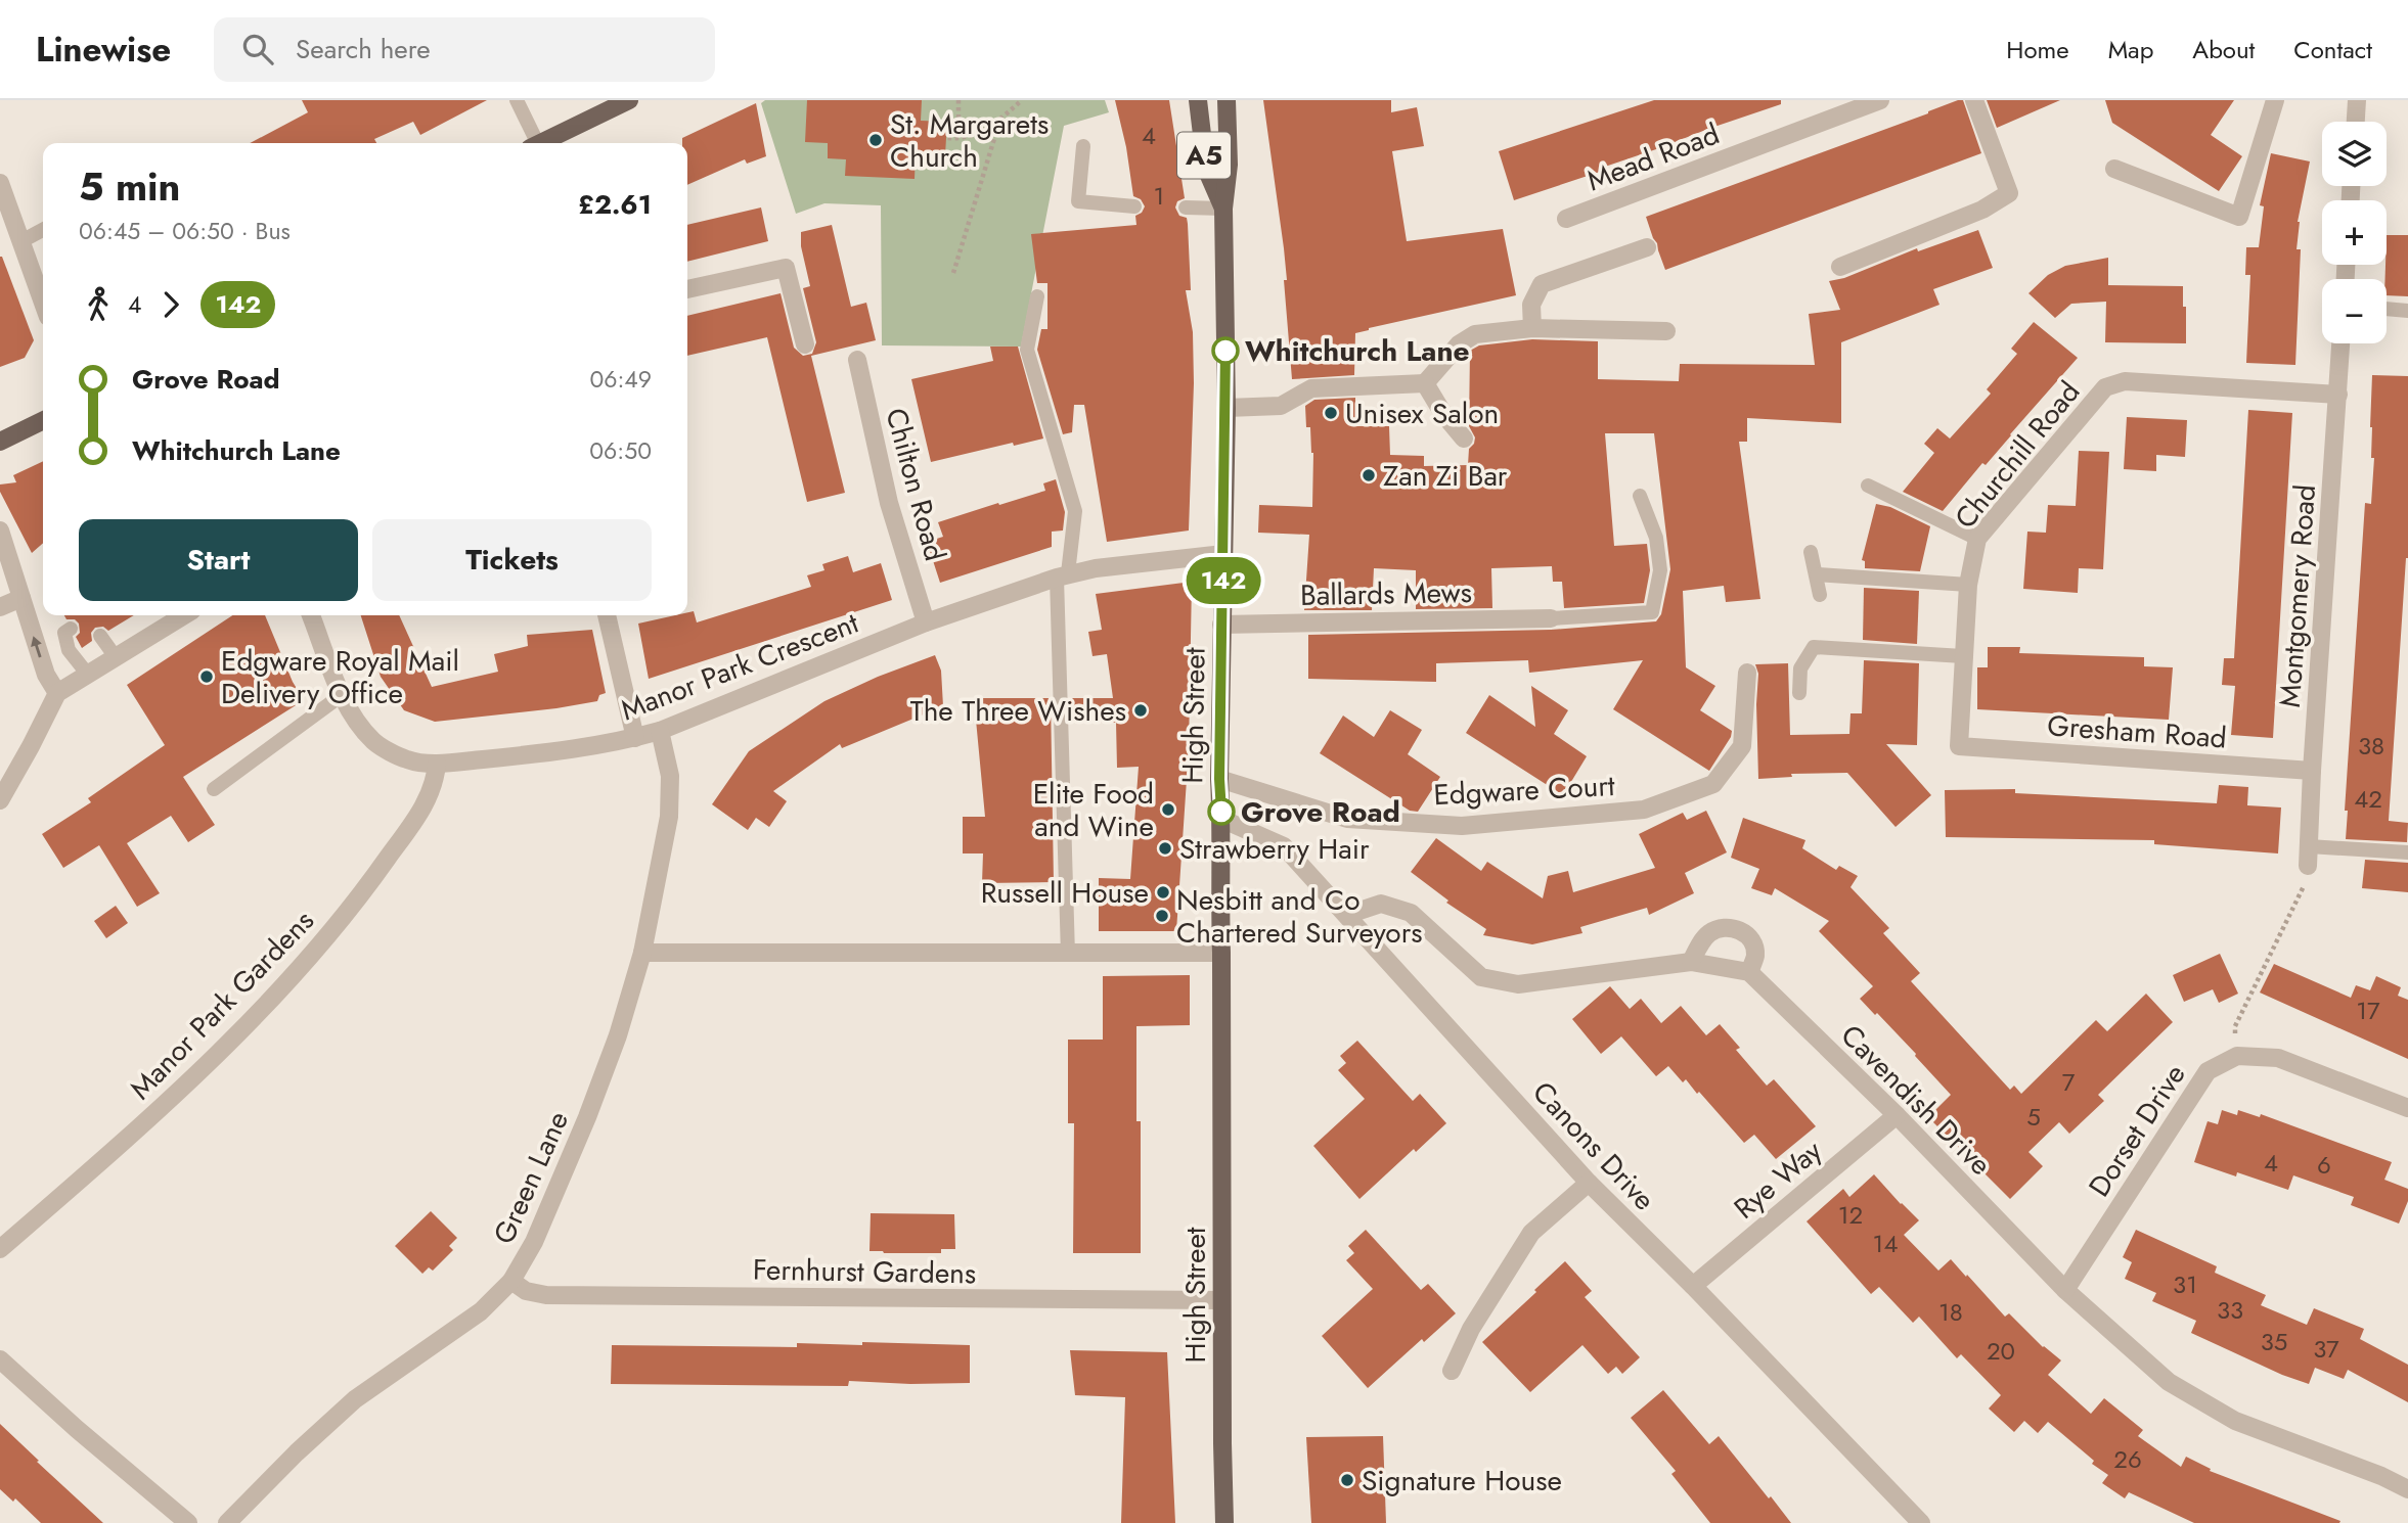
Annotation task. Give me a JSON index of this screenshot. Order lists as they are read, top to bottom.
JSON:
{
  "streets": {
    "main road": ["A5", "High Street"],
    "street": [
      "Mead Road",
      "Churchill Road",
      "Chilton Road",
      "Ballards Mews",
      "Montgomery Road",
      "Manor Park Crescent",
      "Gresham Road",
      "Edgware Court",
      "Manor Park Gardens",
      "Cavendish Drive",
      "Dorset Drive",
      "Canons Drive",
      "Green Lane",
      "Rye Way",
      "Fernhurst Gardens"
    ]
  },
  "crossings": [
    ["Churchill Road", "Montgomery Road"],
    ["Churchill Road", "Gresham Road"],
    ["Chilton Road", "Manor Park Crescent"],
    ["Ballards Mews", "High Street"],
    ["Montgomery Road", "Gresham Road"],
    ["Manor Park Crescent", "High Street"],
    ["Manor Park Crescent", "Manor Park Gardens"],
    ["Manor Park Crescent", "Green Lane"],
    ["High Street", "Edgware Court"],
    ["High Street", "Canons Drive"],
    ["High Street", "Fernhurst Gardens"],
    ["Cavendish Drive", "Dorset Drive"],
    ["Cavendish Drive", "Rye Way"],
    ["Canons Drive", "Rye Way"],
    ["Green Lane", "Fernhurst Gardens"]
  ],
  "places": [
    "St. Margarets Church",
    "Whitchurch Lane",
    "Unisex Salon",
    "Zan Zi Bar",
    "Edgware Royal Mail Delivery Office",
    "The Three Wishes",
    "Elite Food and Wine",
    "Grove Road",
    "Strawberry Hair",
    "Russell House",
    "Nesbitt and Co Chartered Surveyors",
    "Signature House"
  ],
  "lines": ["bus line 142"],
  "house_numbers": [
    "4",
    "1",
    "38",
    "42",
    "17",
    "7",
    "5",
    "4",
    "6",
    "12",
    "14",
    "31",
    "33",
    "18",
    "35",
    "37",
    "20",
    "26"
  ],
  "page": {
    "header": "Linewise",
    "search": "Search here",
    "nav": [
      "Home",
      "Map",
      "About",
      "Contact"
    ],
    "on_map": "142",
    "map_buttons": ["+", "−"],
    "heading": ["5 min", "06:45 – 06:50 · Bus", "£2.61"],
    "legs": ["4", "142"],
    "list": [
      {
        "name": "Grove Road",
        "value": "06:49"
      },
      {
        "name": "Whitchurch Lane",
        "value": "06:50"
      }
    ],
    "buttons": ["Start", "Tickets"]
  }
}
